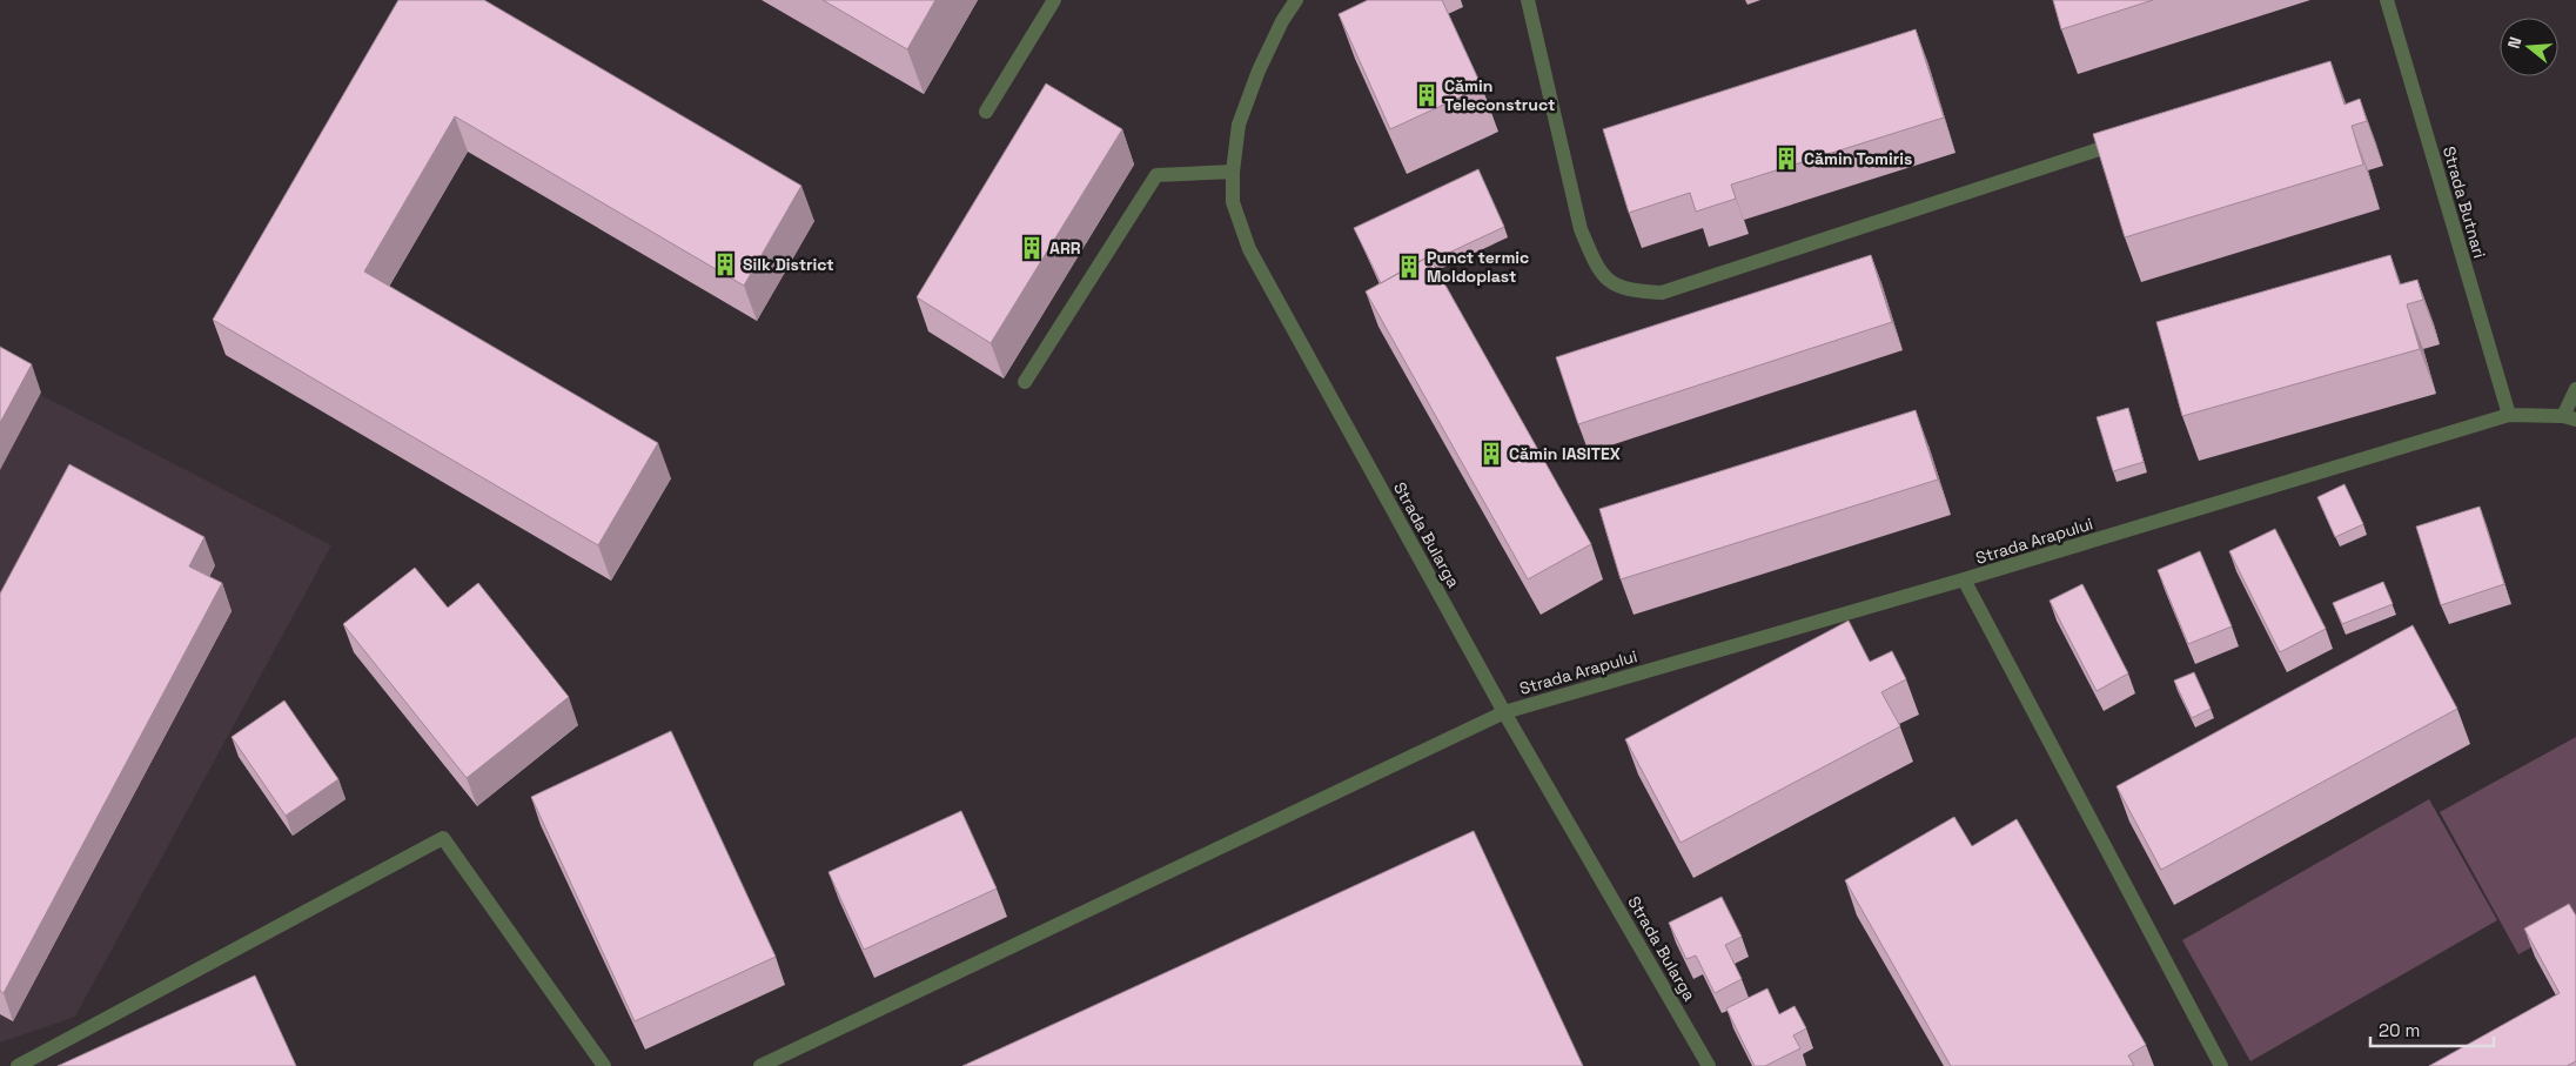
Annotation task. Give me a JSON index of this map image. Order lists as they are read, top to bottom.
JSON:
{
  "streets": {
    "street": ["Strada Butnari", "Strada Bularga", "Strada Arapului"]
  },
  "crossings": [
    ["Strada Butnari", "Strada Arapului"],
    ["Strada Bularga", "Strada Arapului"]
  ],
  "places": {
    "building": [
      "Cămin Teleconstruct",
      "Cămin Tomiris",
      "ARR",
      "Silk District",
      "Punct termic Moldoplast",
      "Cămin IASITEX"
    ]
  },
  "scale_bar": "20 m",
  "north": "left"
}
